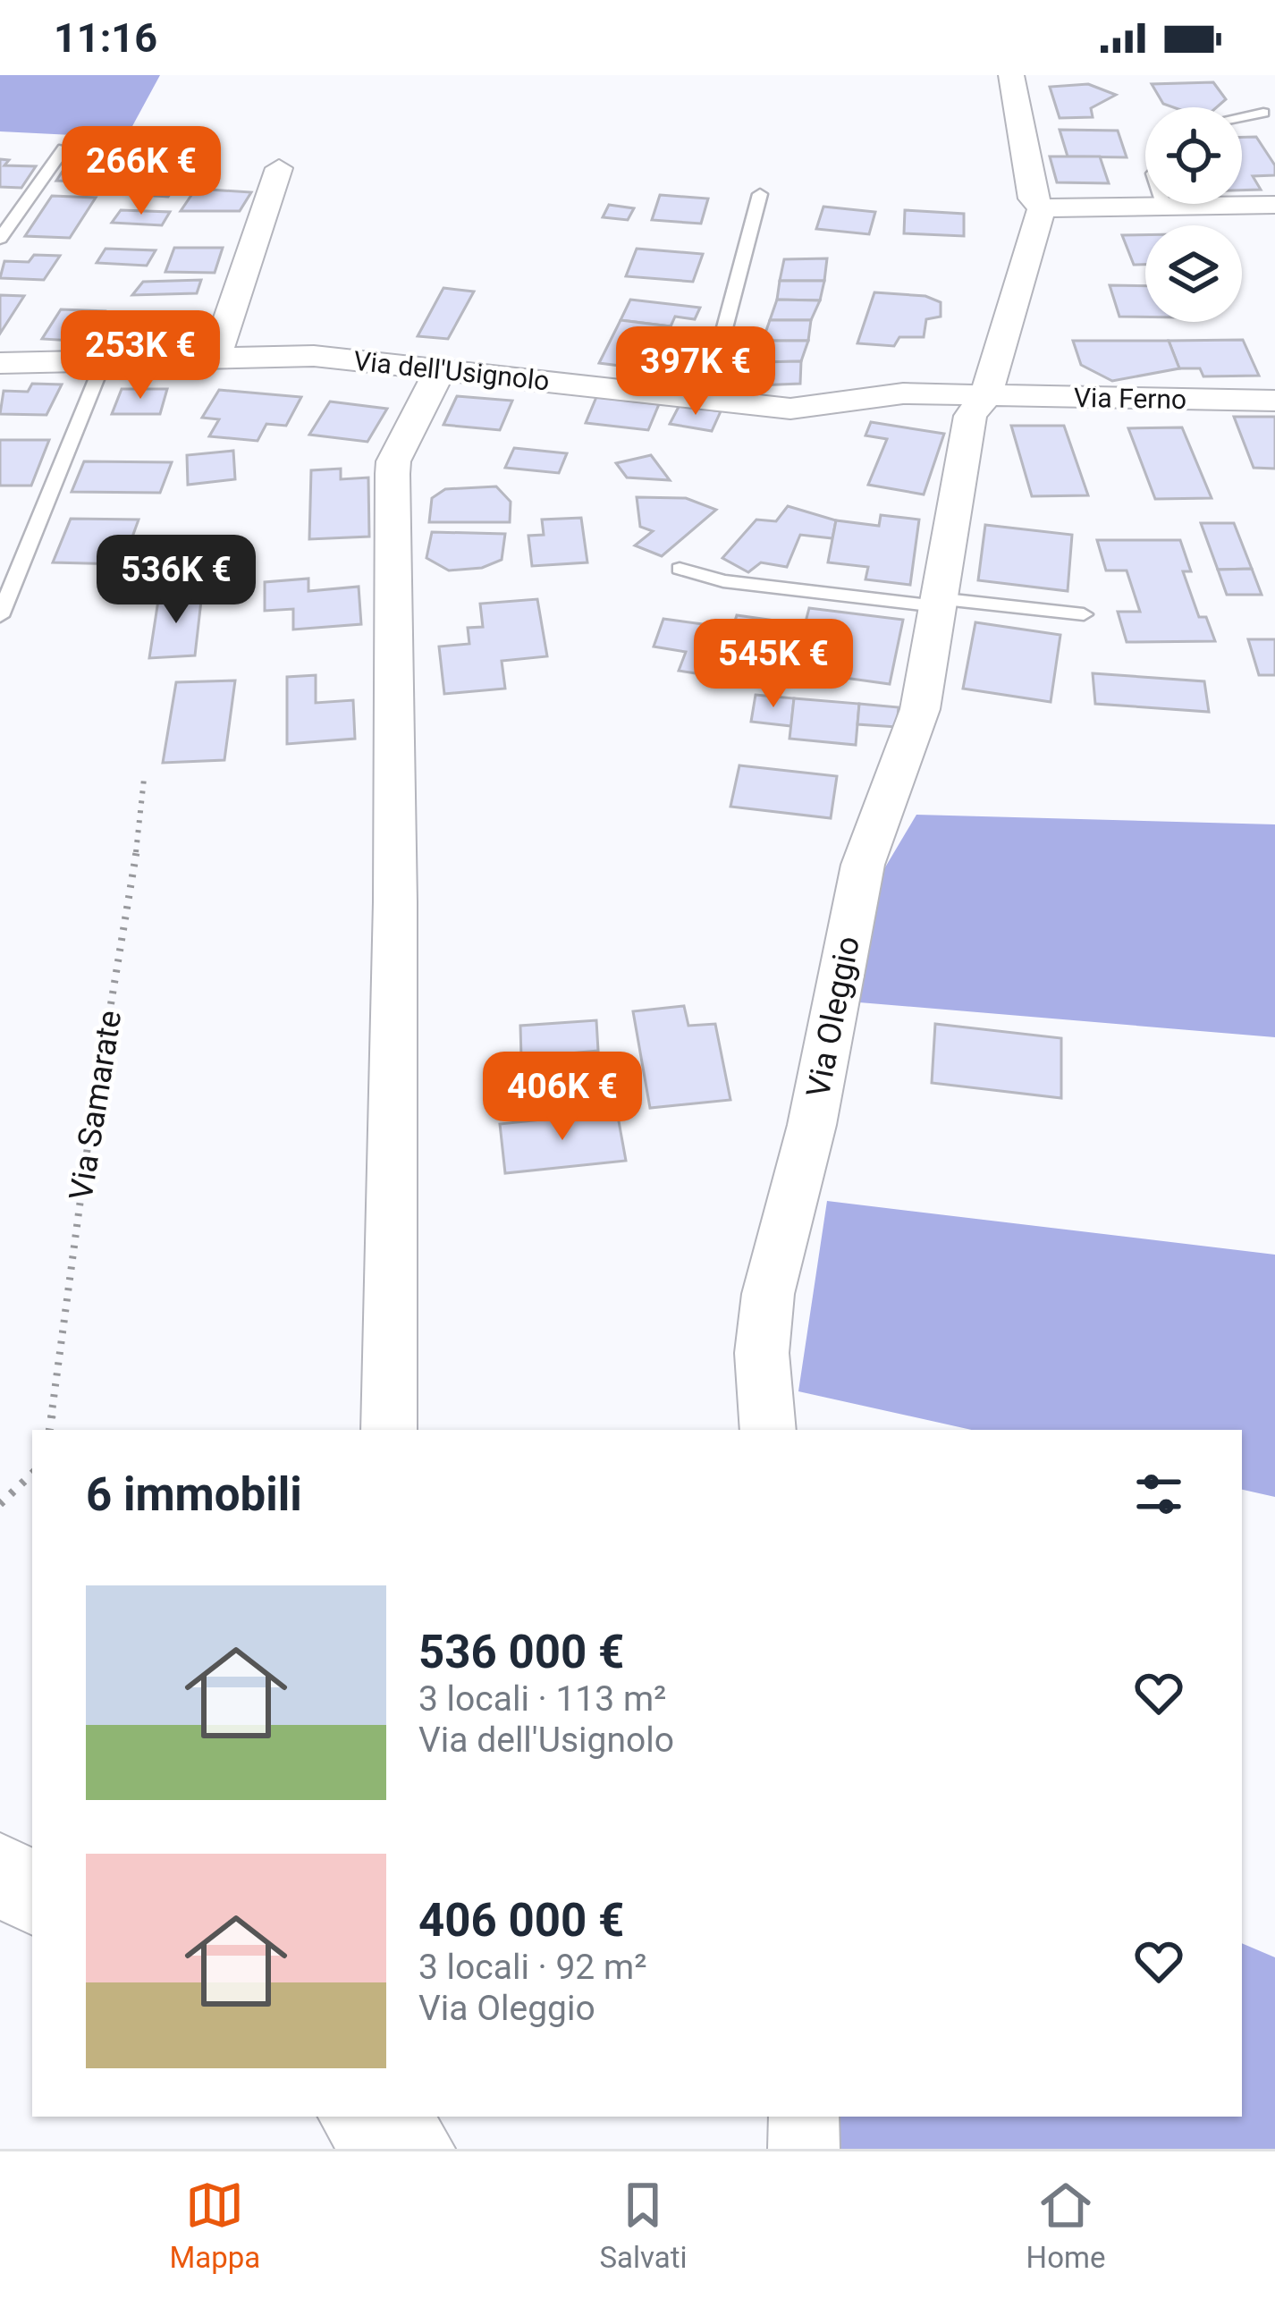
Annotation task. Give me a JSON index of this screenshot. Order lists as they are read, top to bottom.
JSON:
{
  "streets": {
    "street": ["Via dell'Usignolo", "Via Ferno", "Via Oleggio"],
    "path": ["Via Samarate"]
  },
  "crossings": [
    ["Via dell'Usignolo", "Via Ferno"],
    ["Via dell'Usignolo", "Via Oleggio"],
    ["Via Ferno", "Via Oleggio"]
  ],
  "page": {
    "status": "11:16",
    "price": [
      "266K €",
      "253K €",
      "397K €",
      "536K €",
      "545K €",
      "406K €"
    ],
    "heading": "6 immobili",
    "list": [
      {
        "name": "536 000 €",
        "note": "3 locali · 113 m² · Via dell'Usignolo"
      },
      {
        "name": "406 000 €",
        "note": "3 locali · 92 m² · Via Oleggio"
      }
    ],
    "tabs": ["Mappa", "Salvati", "Home"]
  }
}
